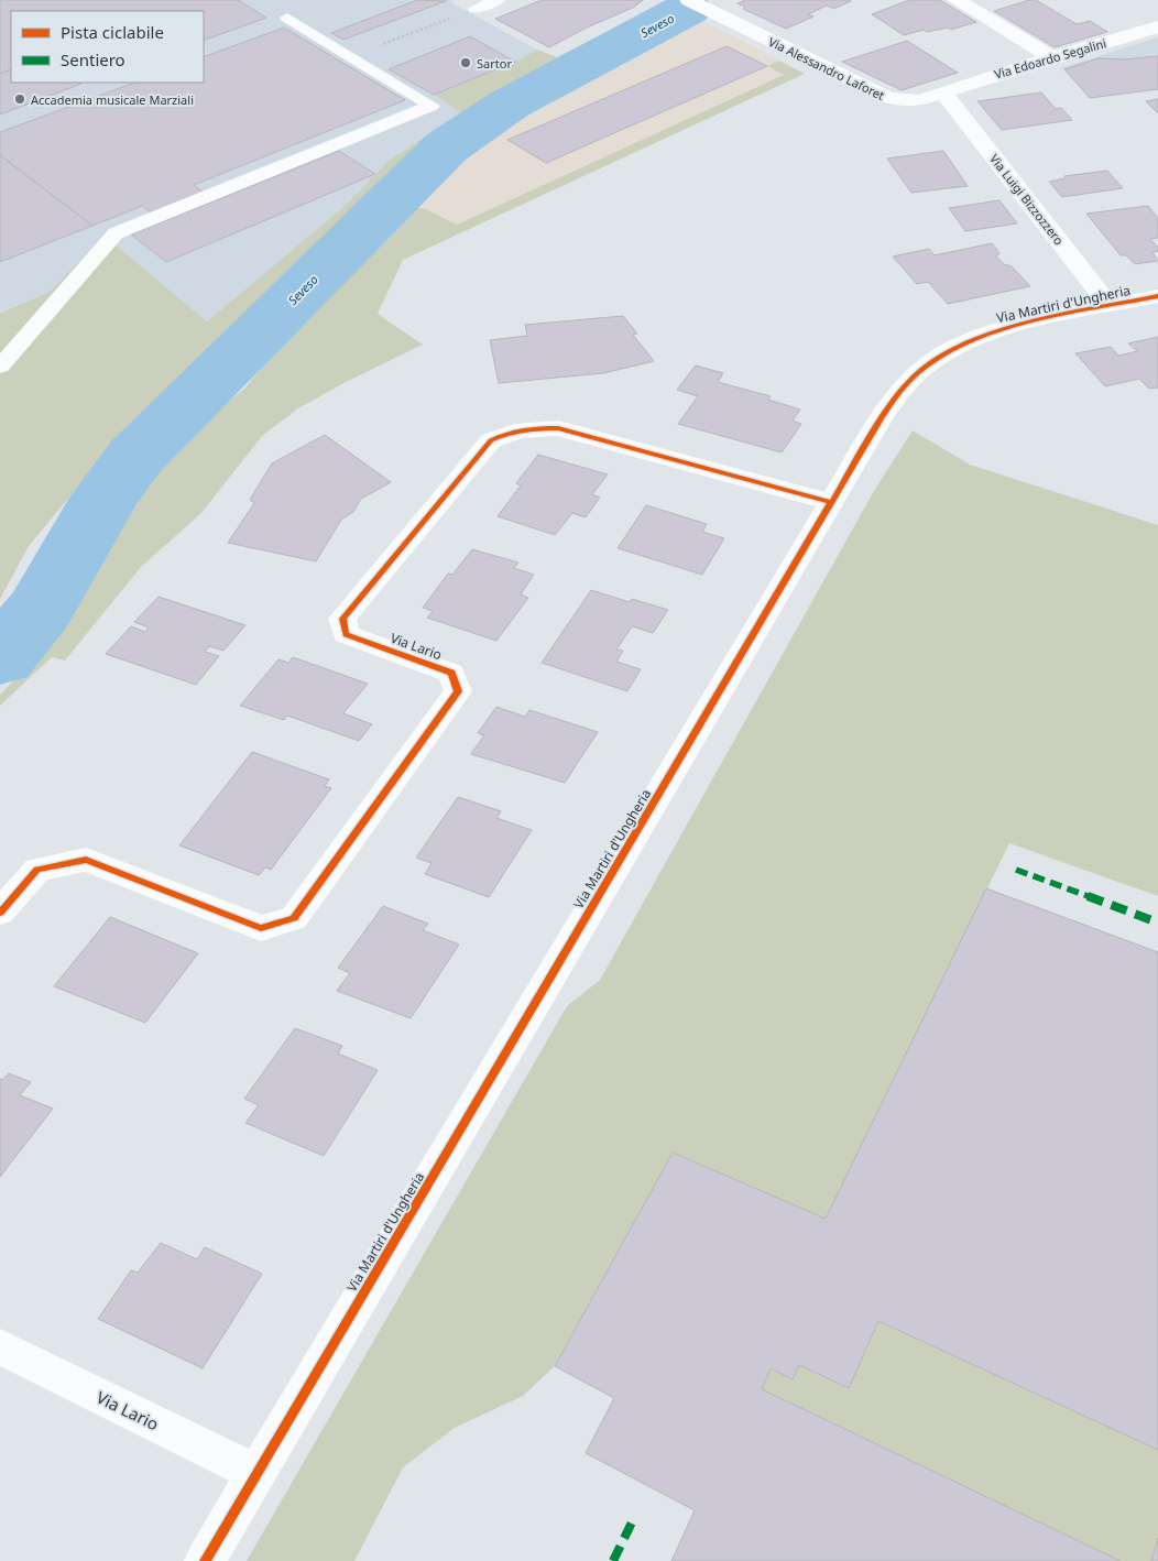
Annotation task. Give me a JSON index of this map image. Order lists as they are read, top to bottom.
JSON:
{
  "streets": {
    "street": [
      "Via Edoardo Segalini",
      "Via Alessandro Laforet",
      "Via Luigi Bizzozzero",
      "Via Martiri d'Ungheria",
      "Via Lario"
    ]
  },
  "crossings": [
    ["Via Edoardo Segalini", "Via Alessandro Laforet"],
    ["Via Edoardo Segalini", "Via Luigi Bizzozzero"],
    ["Via Alessandro Laforet", "Via Luigi Bizzozzero"],
    ["Via Luigi Bizzozzero", "Via Martiri d'Ungheria"],
    ["Via Martiri d'Ungheria", "Via Lario"]
  ],
  "water": ["Seveso"],
  "places": ["Sartor", "Accademia musicale Marziali"],
  "legend": ["Pista ciclabile", "Sentiero"]
}
